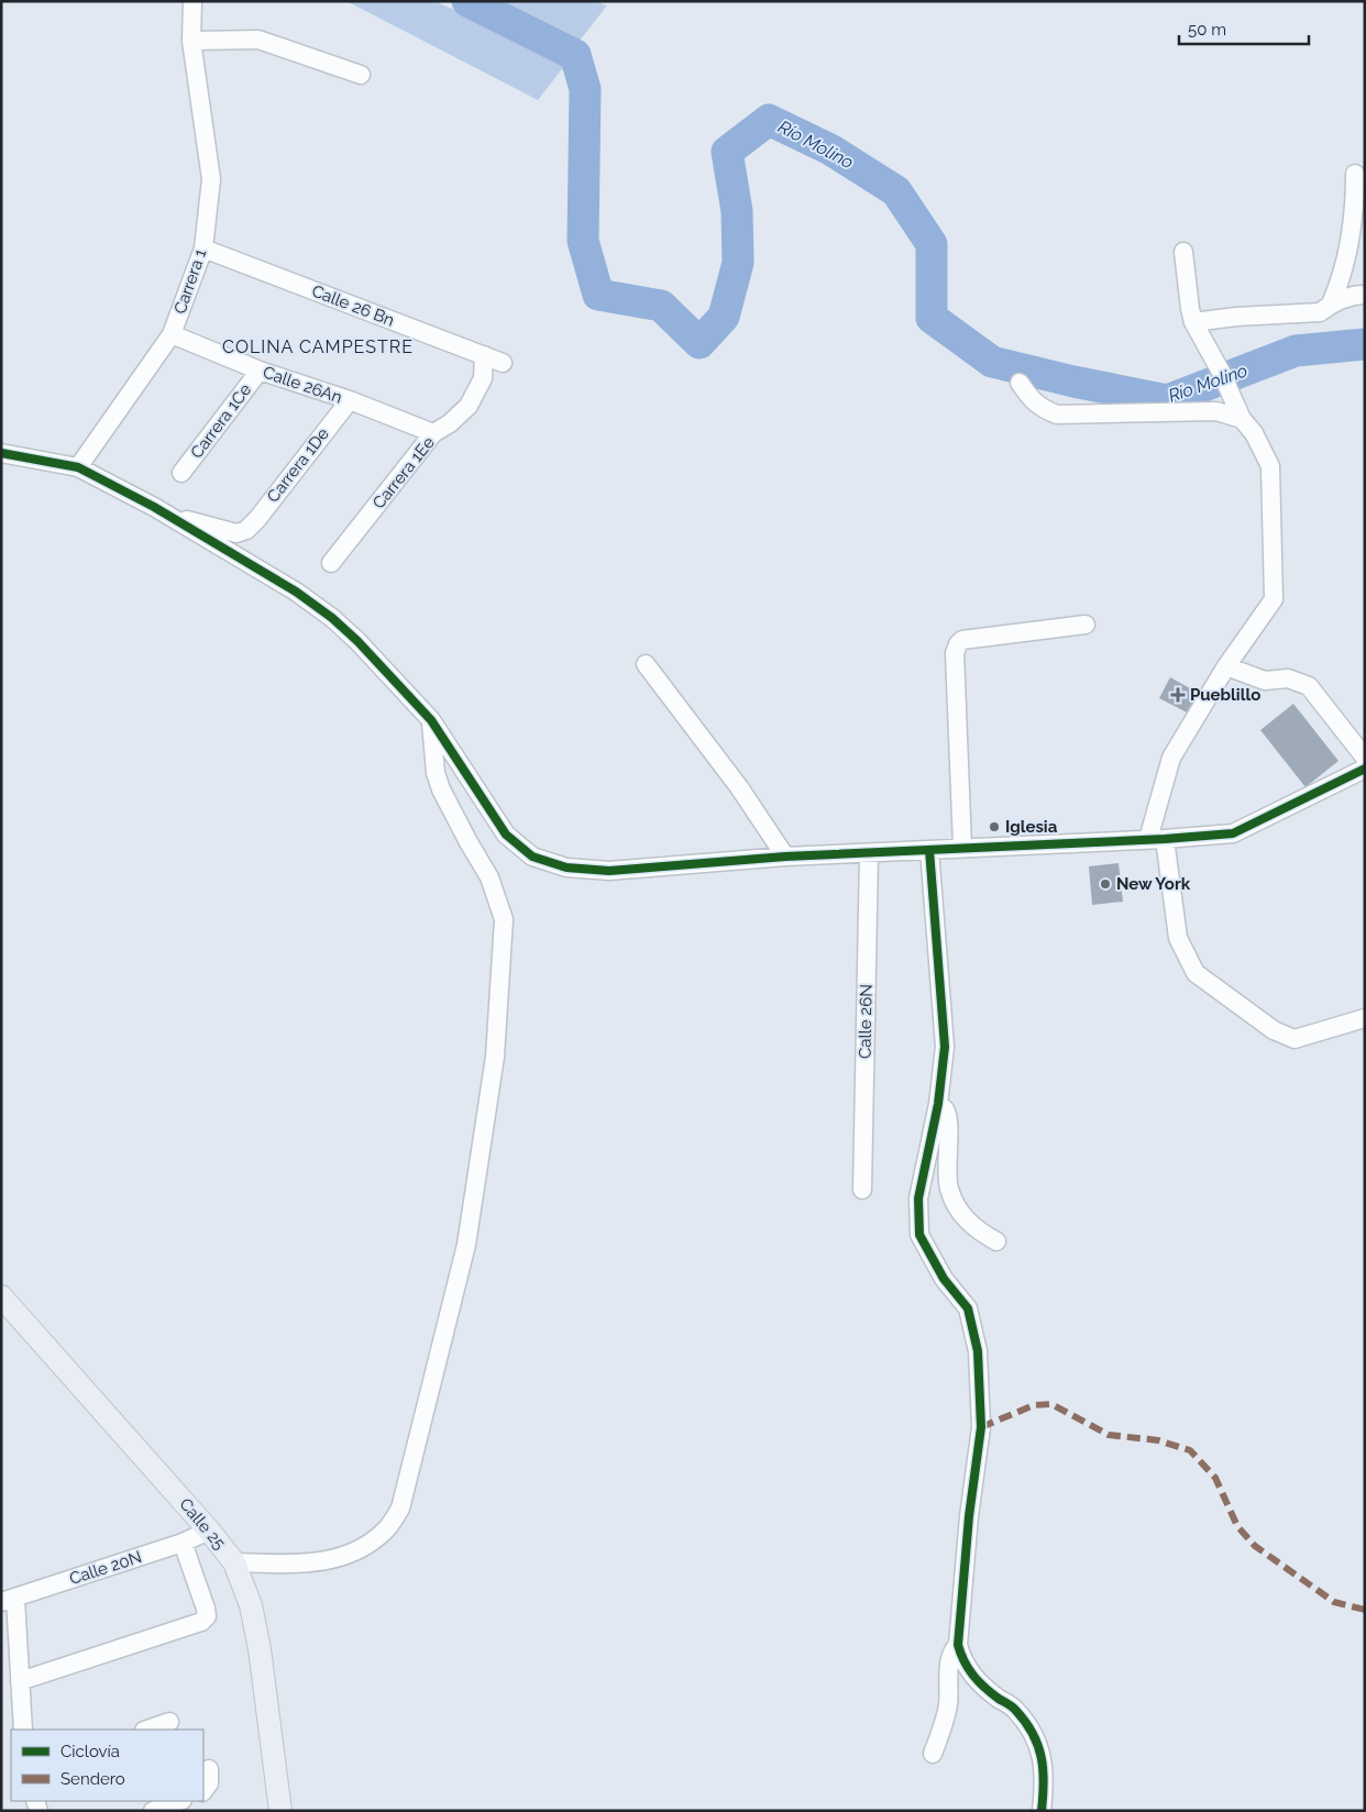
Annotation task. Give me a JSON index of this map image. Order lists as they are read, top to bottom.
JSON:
{
  "streets": {
    "main road": ["Calle 25"],
    "street": [
      "Carrera 1",
      "Calle 26 Bn",
      "Calle 26An",
      "Carrera 1Ce",
      "Carrera 1De",
      "Carrera 1Ee",
      "Calle 26N",
      "Calle 20N"
    ]
  },
  "crossings": [
    ["Carrera 1", "Calle 26 Bn"],
    ["Carrera 1", "Calle 26An"],
    ["Calle 26 Bn", "Carrera 1Ee"],
    ["Calle 26An", "Carrera 1Ce"],
    ["Calle 26An", "Carrera 1De"],
    ["Calle 26An", "Carrera 1Ee"],
    ["Calle 25", "Calle 20N"]
  ],
  "districts": ["COLINA CAMPESTRE"],
  "water": ["Río Molino"],
  "places": {
    "health": ["Pueblillo"],
    "other": ["Iglesia", "New York"]
  },
  "legend": ["Ciclovía", "Sendero"],
  "scale_bar": "50 m"
}
